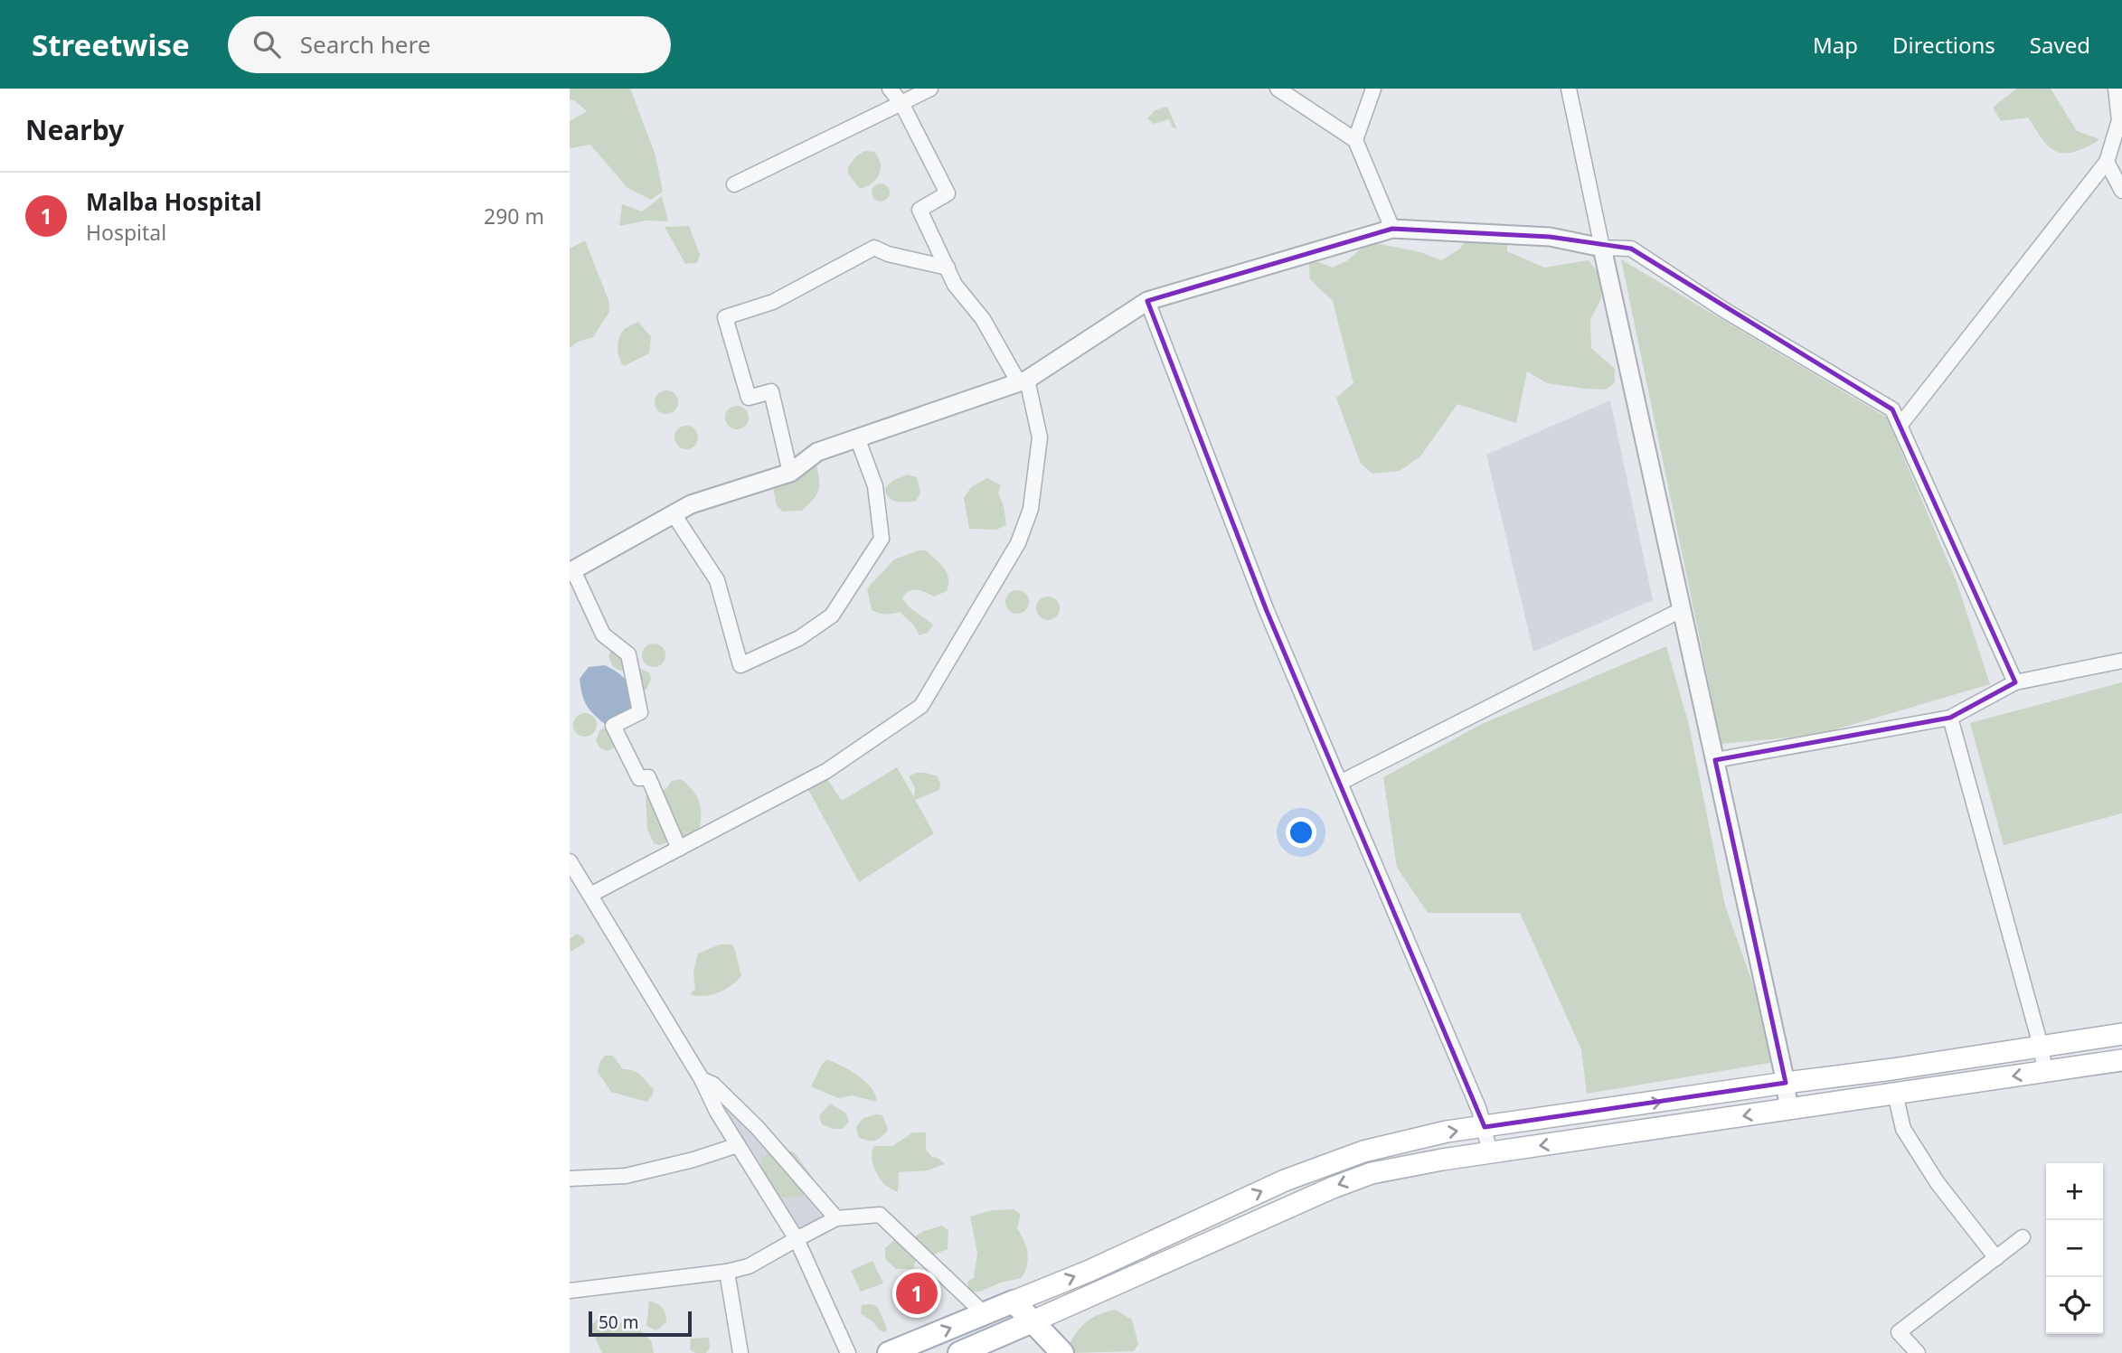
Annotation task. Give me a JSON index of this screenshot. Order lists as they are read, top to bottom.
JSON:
{
  "scale_bar": "50 m",
  "page": {
    "header": "Streetwise",
    "search": "Search here",
    "nav": ["Map", "Directions", "Saved"],
    "heading": "Nearby",
    "list": [
      {
        "mark": "1",
        "name": "Malba Hospital",
        "note": "Hospital",
        "value": "290 m"
      }
    ],
    "map_buttons": ["+", "−"],
    "pins": "1",
    "scale": "50 m"
  }
}
